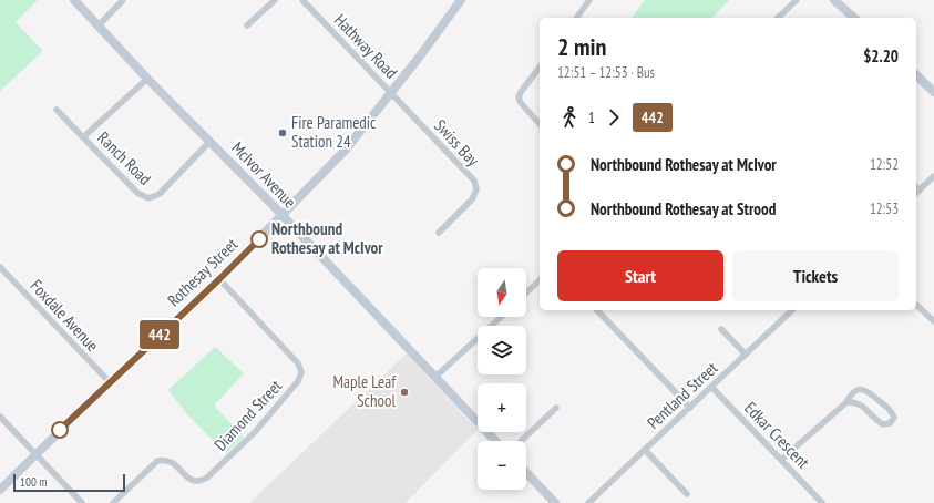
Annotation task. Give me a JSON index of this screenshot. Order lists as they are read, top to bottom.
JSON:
{
  "streets": {
    "street": [
      "Hathway Road",
      "Swiss Bay",
      "Ranch Road",
      "McIvor Avenue",
      "Rothesay Street",
      "Foxdale Avenue",
      "Pentland Street",
      "Diamond Street",
      "Edkar Crescent"
    ]
  },
  "crossings": [
    ["Hathway Road", "Swiss Bay"],
    ["Hathway Road", "Rothesay Street"],
    ["Swiss Bay", "Rothesay Street"],
    ["Ranch Road", "McIvor Avenue"],
    ["McIvor Avenue", "Rothesay Street"],
    ["Rothesay Street", "Foxdale Avenue"],
    ["Rothesay Street", "Diamond Street"],
    ["Pentland Street", "Edkar Crescent"]
  ],
  "places": ["Fire Paramedic Station 24", "Northbound Rothesay at McIvor", "Maple Leaf School"],
  "lines": ["bus line 442"],
  "scale_bar": "100 m",
  "north": "bottom",
  "page": {
    "on_map": "442",
    "heading": ["2 min", "12:51 – 12:53 · Bus", "$2.20"],
    "legs": ["1", "442"],
    "list": [
      {
        "name": "Northbound Rothesay at McIvor",
        "value": "12:52"
      },
      {
        "name": "Northbound Rothesay at Strood",
        "value": "12:53"
      }
    ],
    "buttons": ["Start", "Tickets"],
    "map_buttons": ["+", "−"],
    "scale": "100 m"
  }
}
